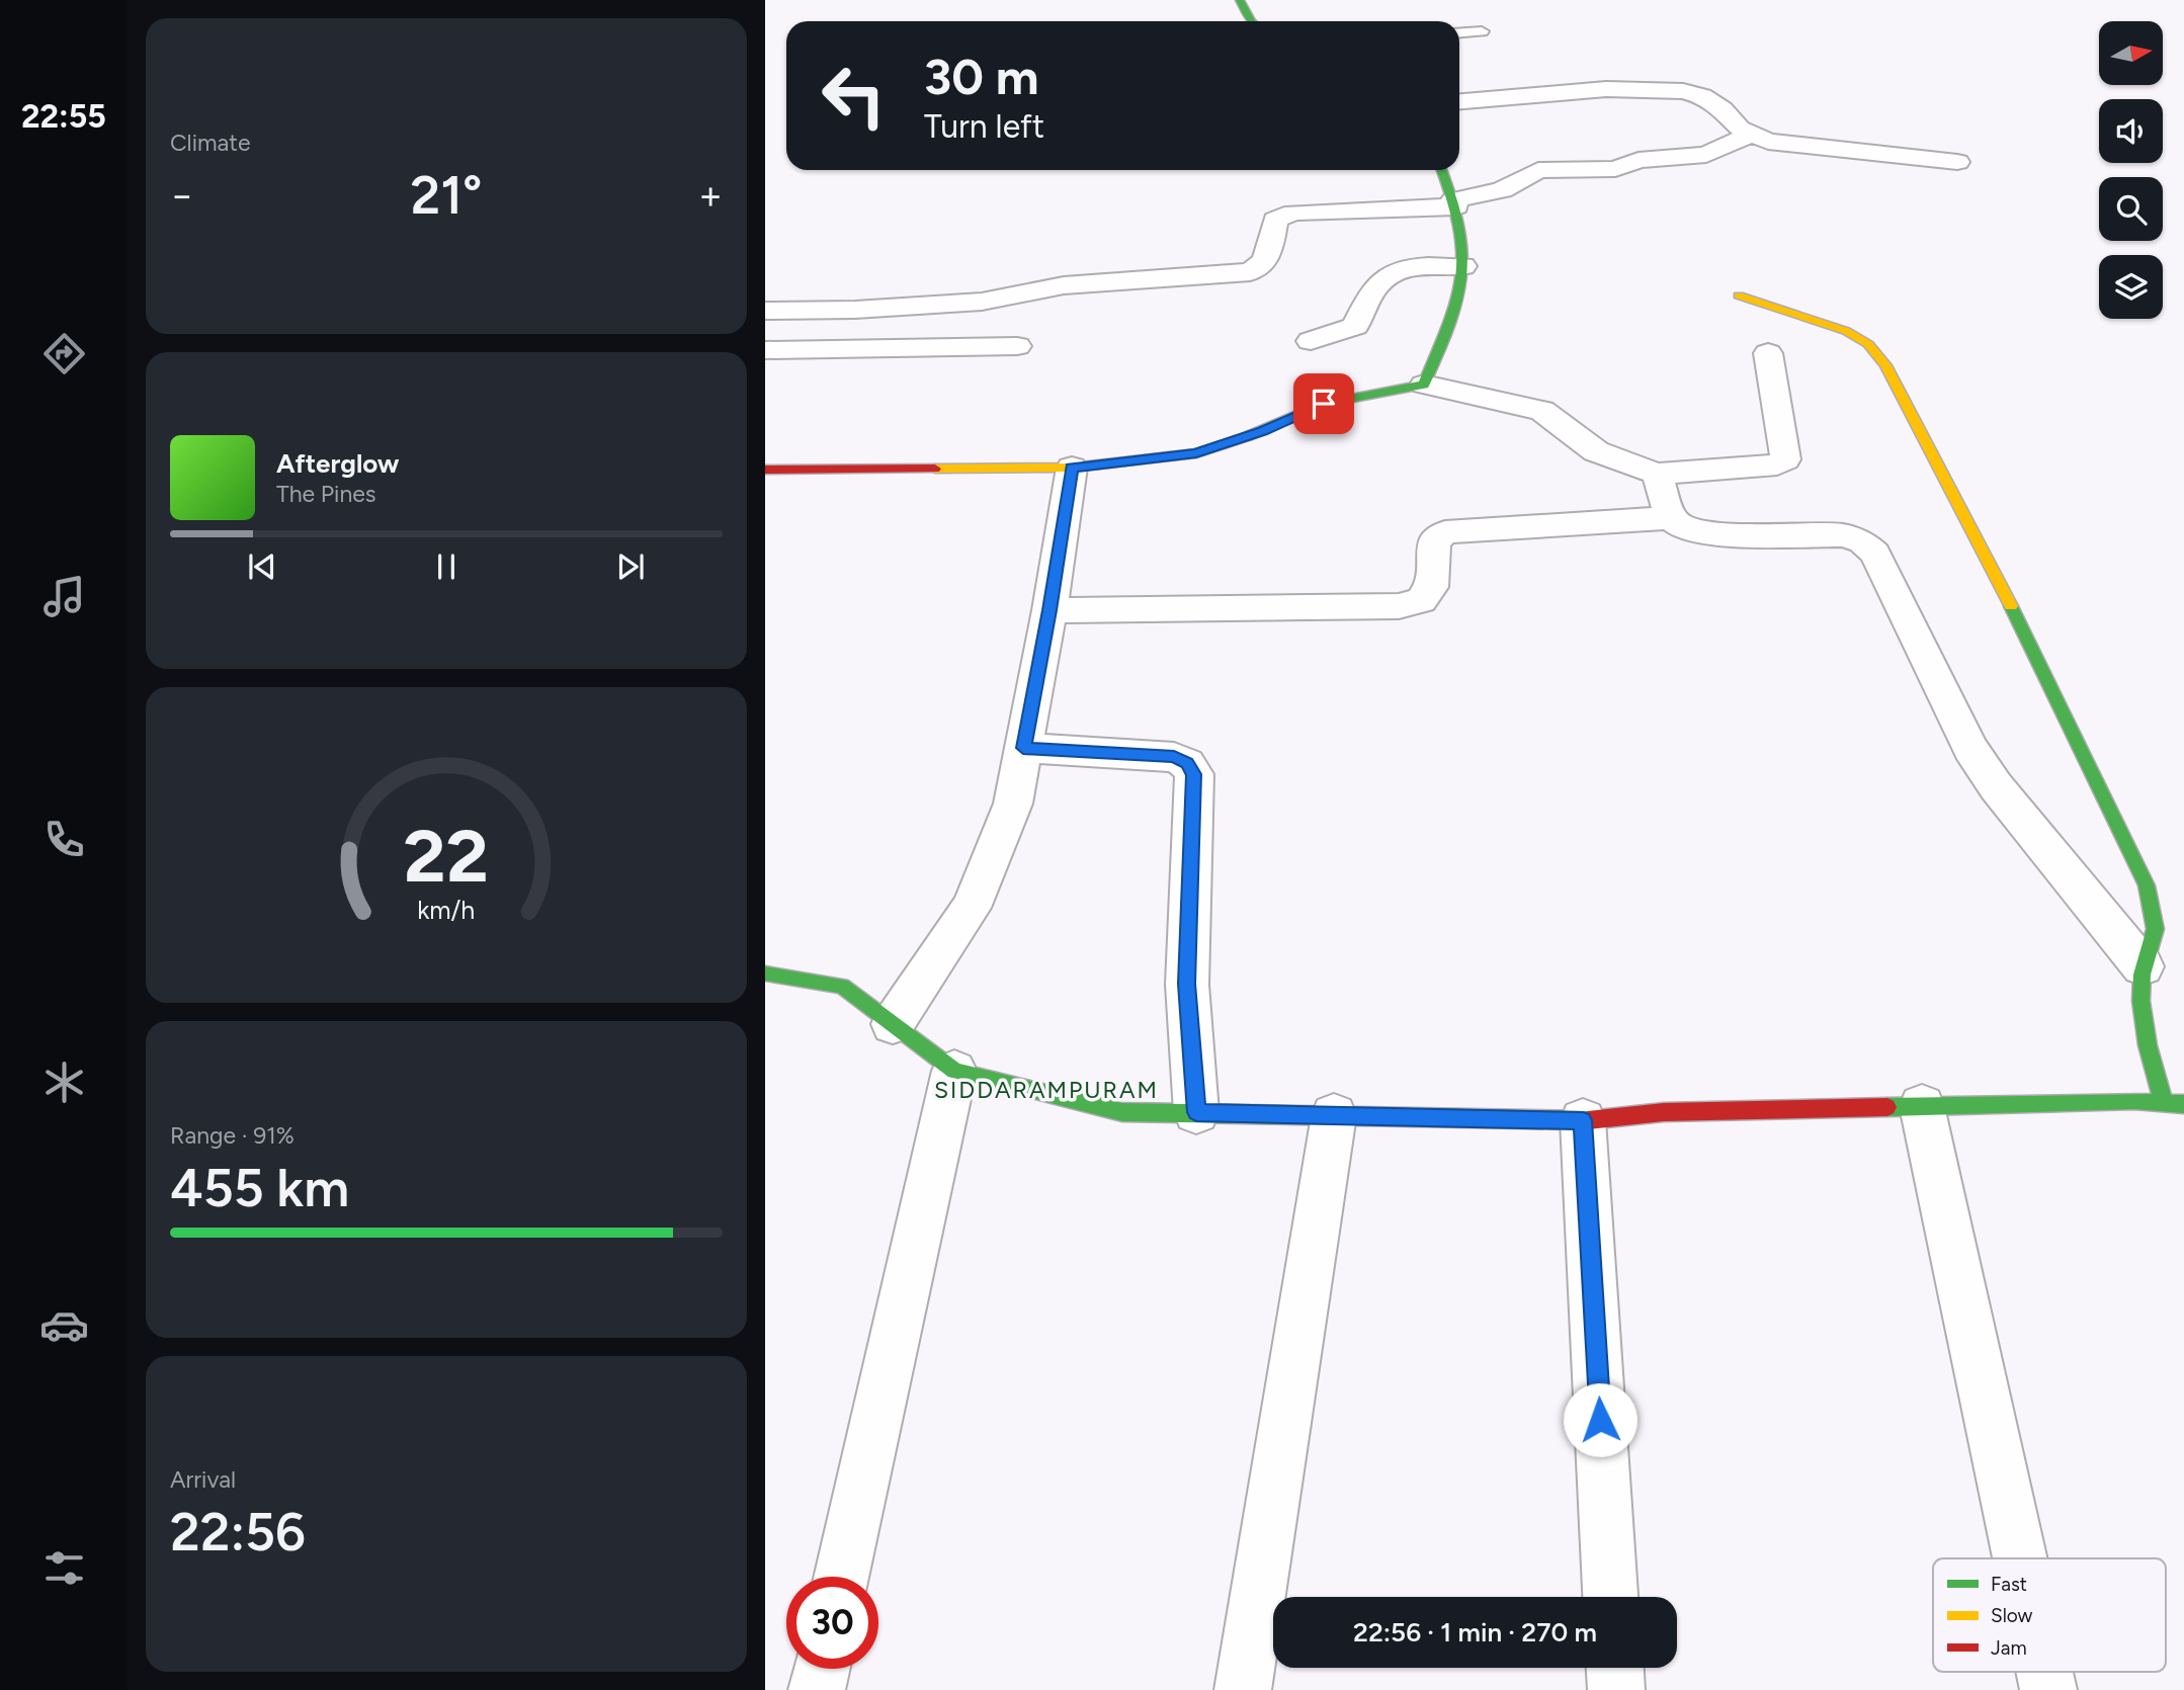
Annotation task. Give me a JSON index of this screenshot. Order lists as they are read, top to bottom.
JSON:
{
  "districts": ["SIDDARAMPURAM"],
  "legend": ["Fast", "Slow", "Jam"],
  "north": "right",
  "page": {
    "tabs": "22:55",
    "tile": [
      "Climate",
      ["Range · 91%", "455 km"],
      ["Arrival", "22:56"]
    ],
    "turn": ["30 m", "Turn left"],
    "heat": ["−", "21°", "+"],
    "song": ["Afterglow", "The Pines"],
    "limit": "30",
    "trip": "22:56 · 1 min · 270 m",
    "gauge": ["22", "km/h"]
  }
}
